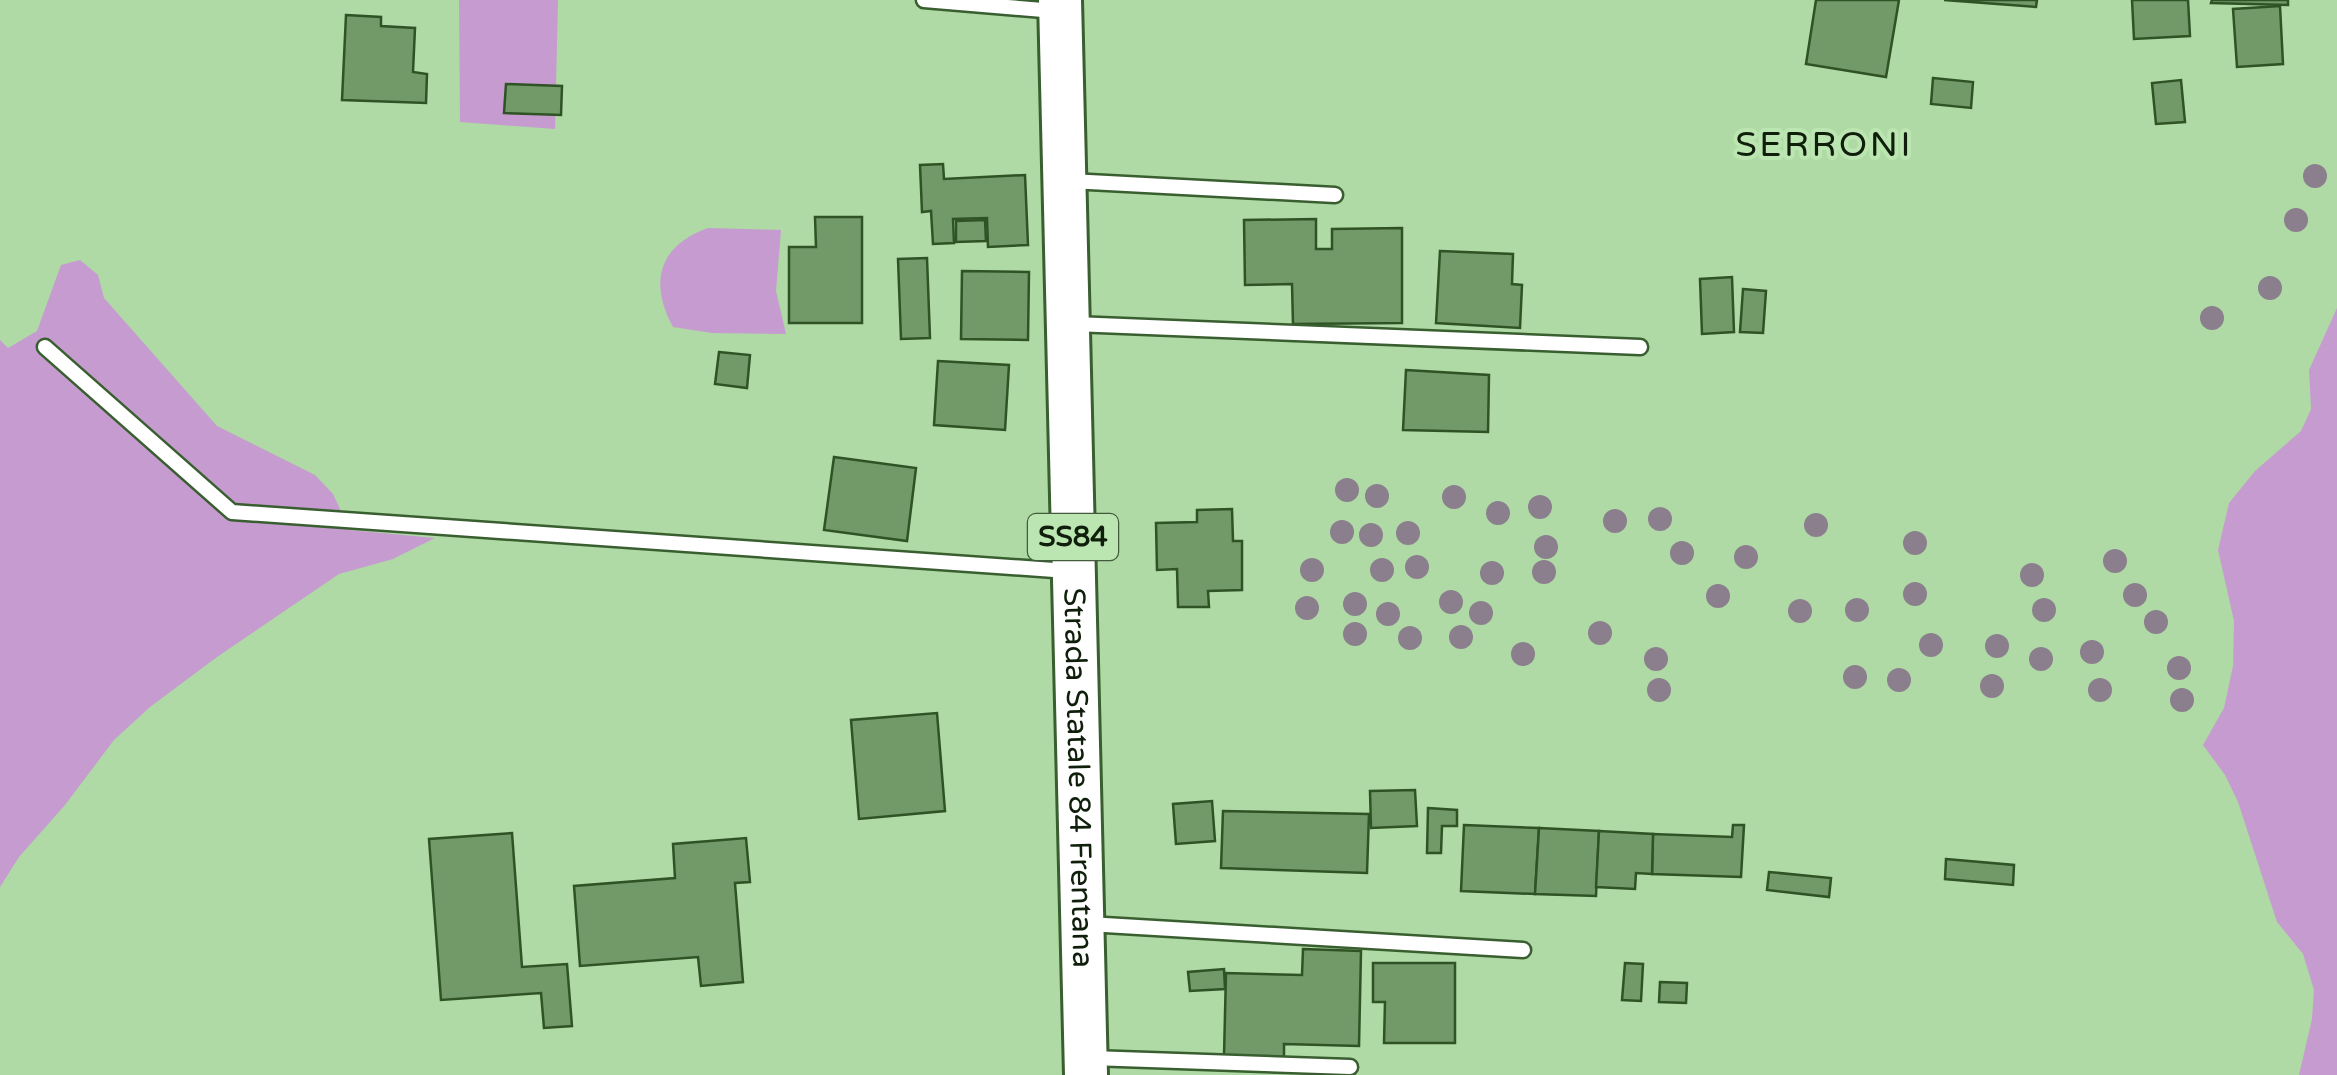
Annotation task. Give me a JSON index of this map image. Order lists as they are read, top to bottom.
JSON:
{
  "streets": {
    "main road": ["SS84", "Strada Statale 84 Frentana"]
  },
  "districts": ["SERRONI"]
}
